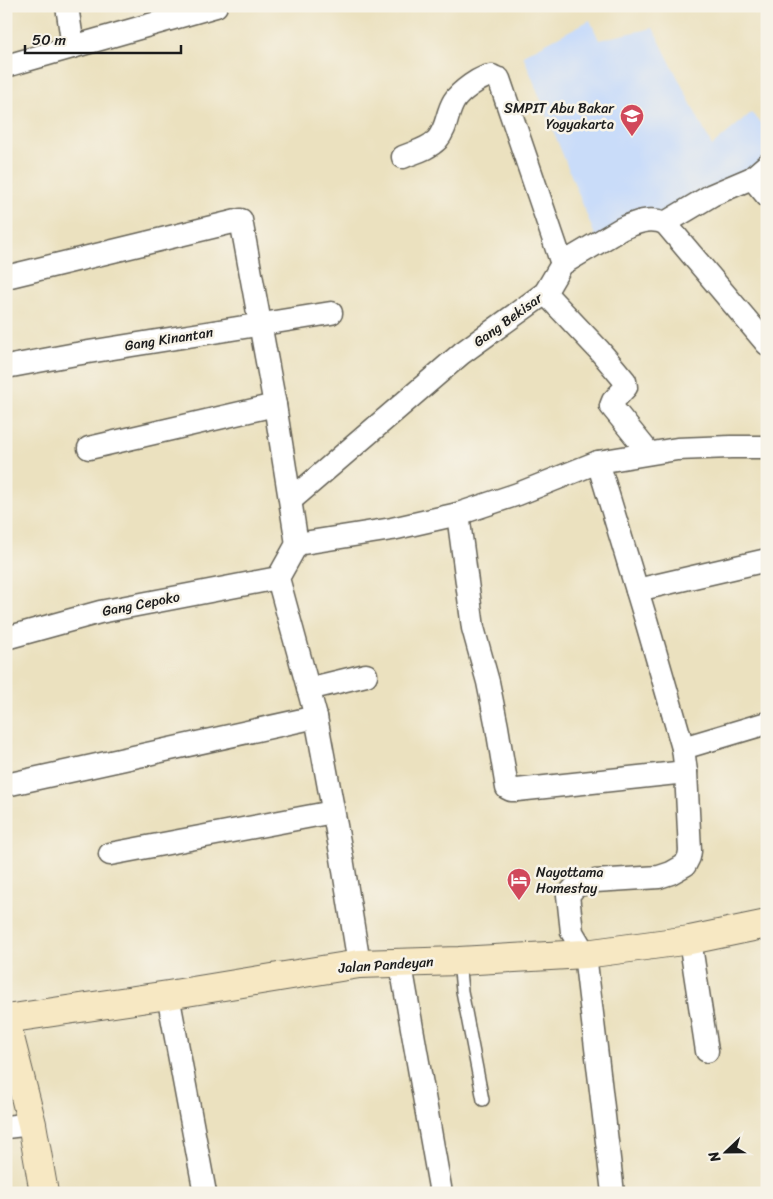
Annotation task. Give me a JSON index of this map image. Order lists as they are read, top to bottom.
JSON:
{
  "streets": {
    "street": [
      "Gang Bekisar",
      "Gang Kinantan",
      "Gang Cepoko",
      "Jalan Pandeyan"
    ]
  },
  "places": {
    "school or university": ["SMPIT Abu Bakar Yogyakarta"],
    "hotel": ["Nayottama Homestay"]
  },
  "scale_bar": "50 m",
  "north": "left"
}
